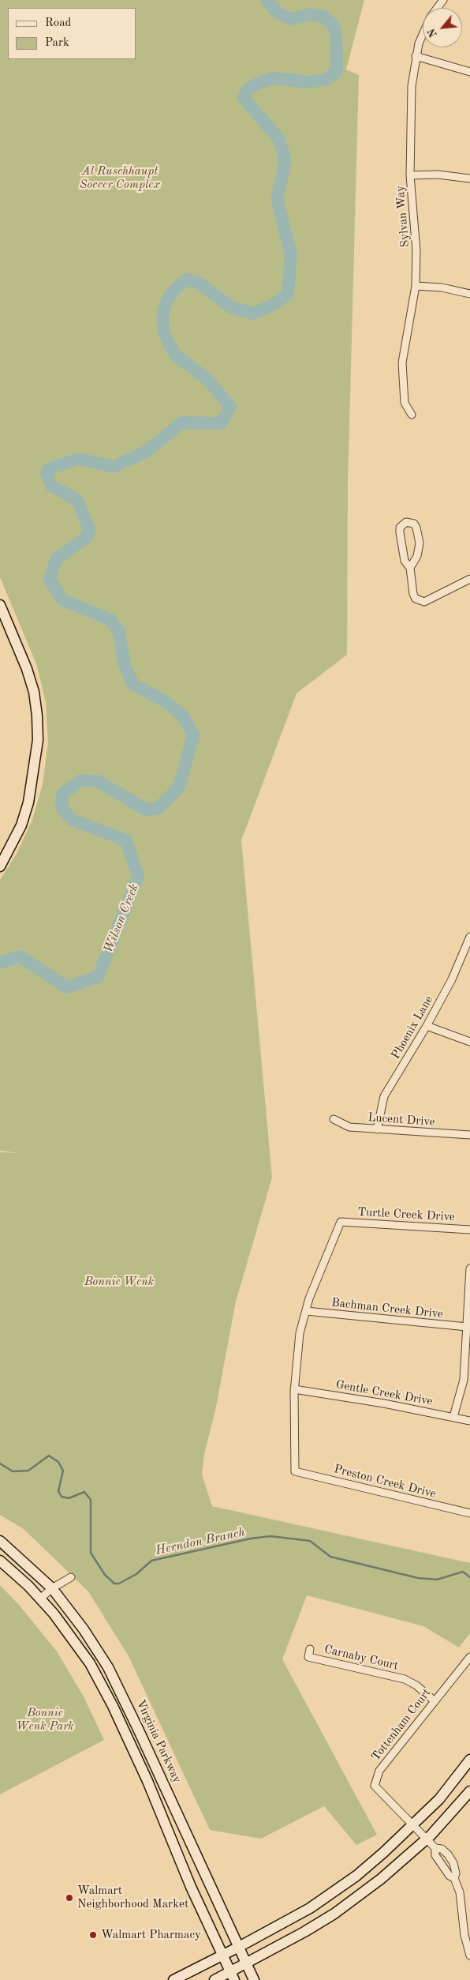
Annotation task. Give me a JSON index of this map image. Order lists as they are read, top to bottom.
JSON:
{
  "streets": {
    "main road": ["Virginia Parkway"],
    "street": [
      "Sylvan Way",
      "Phoenix Lane",
      "Lucent Drive",
      "Turtle Creek Drive",
      "Bachman Creek Drive",
      "Gentle Creek Drive",
      "Preston Creek Drive",
      "Carnaby Court",
      "Tottenham Court"
    ]
  },
  "crossings": [
    ["Phoenix Lane", "Lucent Drive"],
    ["Turtle Creek Drive", "Bachman Creek Drive"],
    ["Gentle Creek Drive", "Preston Creek Drive"],
    ["Carnaby Court", "Tottenham Court"]
  ],
  "water": ["Wilson Creek", "Herndon Branch"],
  "parks": ["Al Ruschhaupt Soccer Complex", "Bonnie Wenk", "Bonnie Wenk Park"],
  "places": ["Walmart Neighborhood Market", "Walmart Pharmacy"],
  "legend": ["Road", "Park"],
  "north": "bottom left"
}
